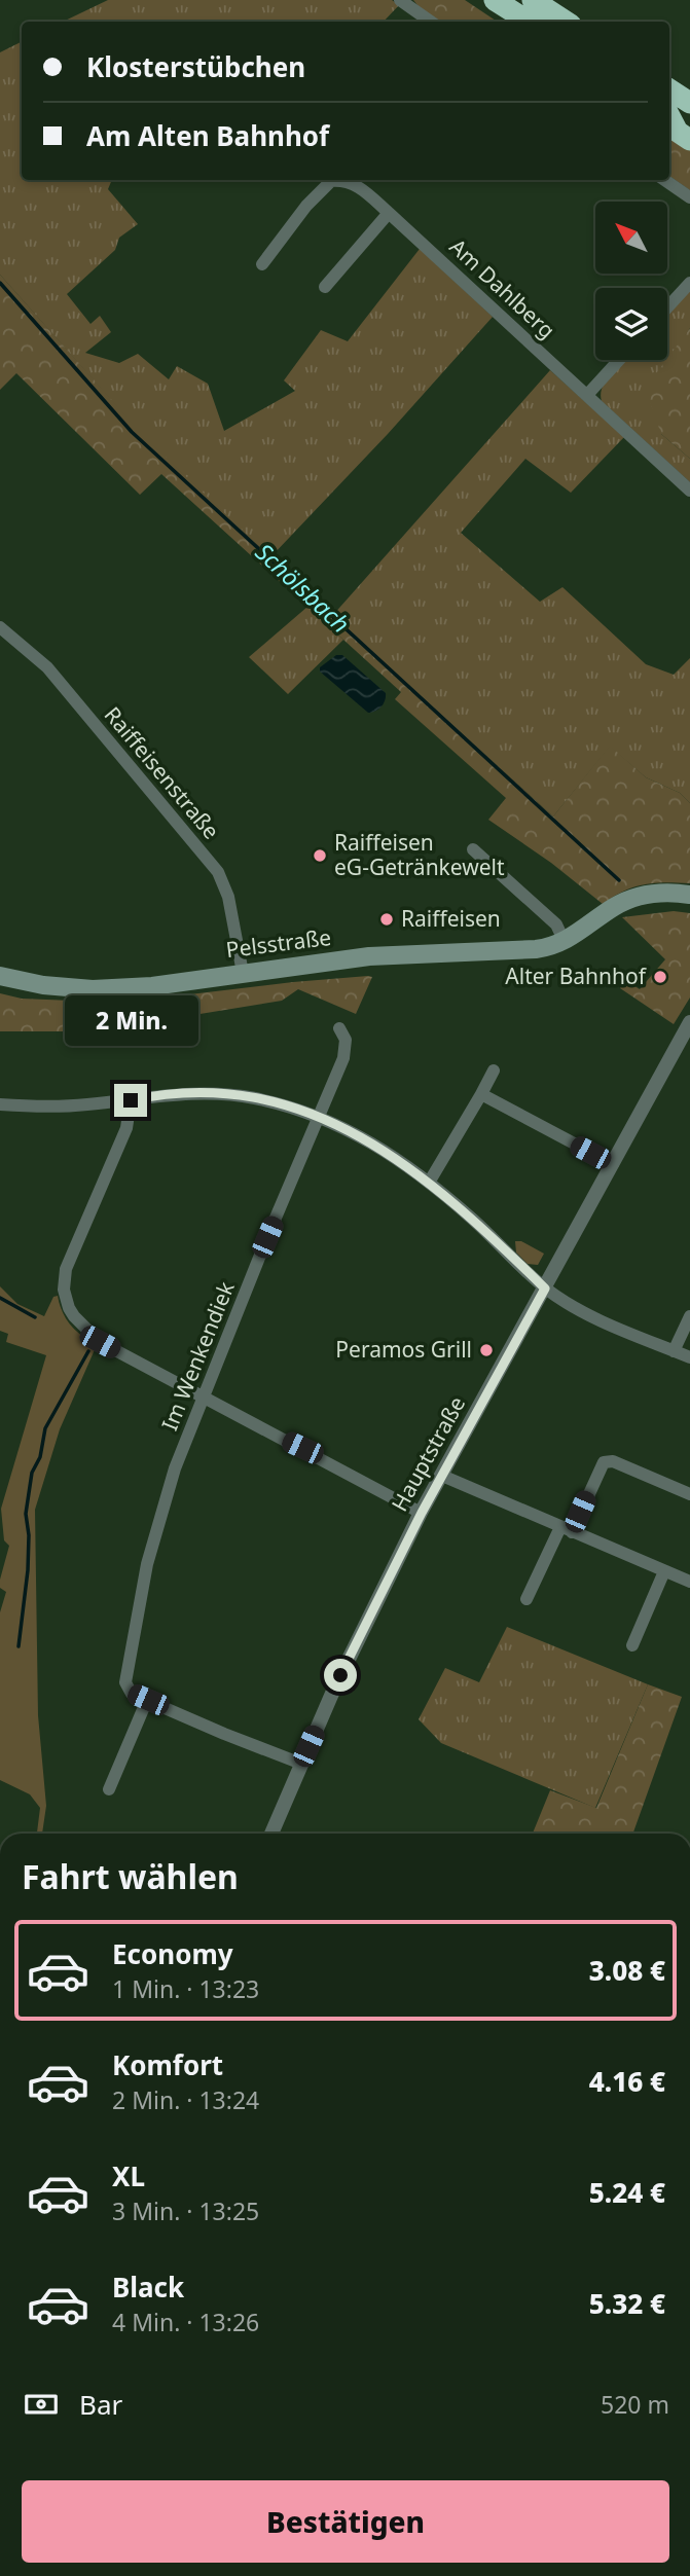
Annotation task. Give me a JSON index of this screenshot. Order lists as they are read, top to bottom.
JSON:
{
  "streets": {
    "main road": ["Pelsstraße"],
    "street": [
      "Am Dahlberg",
      "Raiffeisenstraße",
      "Im Wenkendiek",
      "Hauptstraße"
    ]
  },
  "crossings": [
    ["Raiffeisenstraße", "Pelsstraße"],
    ["Im Wenkendiek", "Hauptstraße"]
  ],
  "water": ["Schölsbach"],
  "places": [
    "Raiffeisen eG-Getränkewelt",
    "Raiffeisen",
    "Alter Bahnhof",
    "Peramos Grill"
  ],
  "north": "top left",
  "page": {
    "banner": ["Klosterstübchen", "Am Alten Bahnhof"],
    "bubble": "2 Min.",
    "heading": "Fahrt wählen",
    "list": [
      {
        "name": "Economy",
        "note": "1 Min. · 13:23",
        "value": "3.08 €"
      },
      {
        "name": "Komfort",
        "note": "2 Min. · 13:24",
        "value": "4.16 €"
      },
      {
        "name": "XL",
        "note": "3 Min. · 13:25",
        "value": "5.24 €"
      },
      {
        "name": "Black",
        "note": "4 Min. · 13:26",
        "value": "5.32 €"
      }
    ],
    "pay": ["Bar", "520 m"],
    "buttons": "Bestätigen"
  }
}
